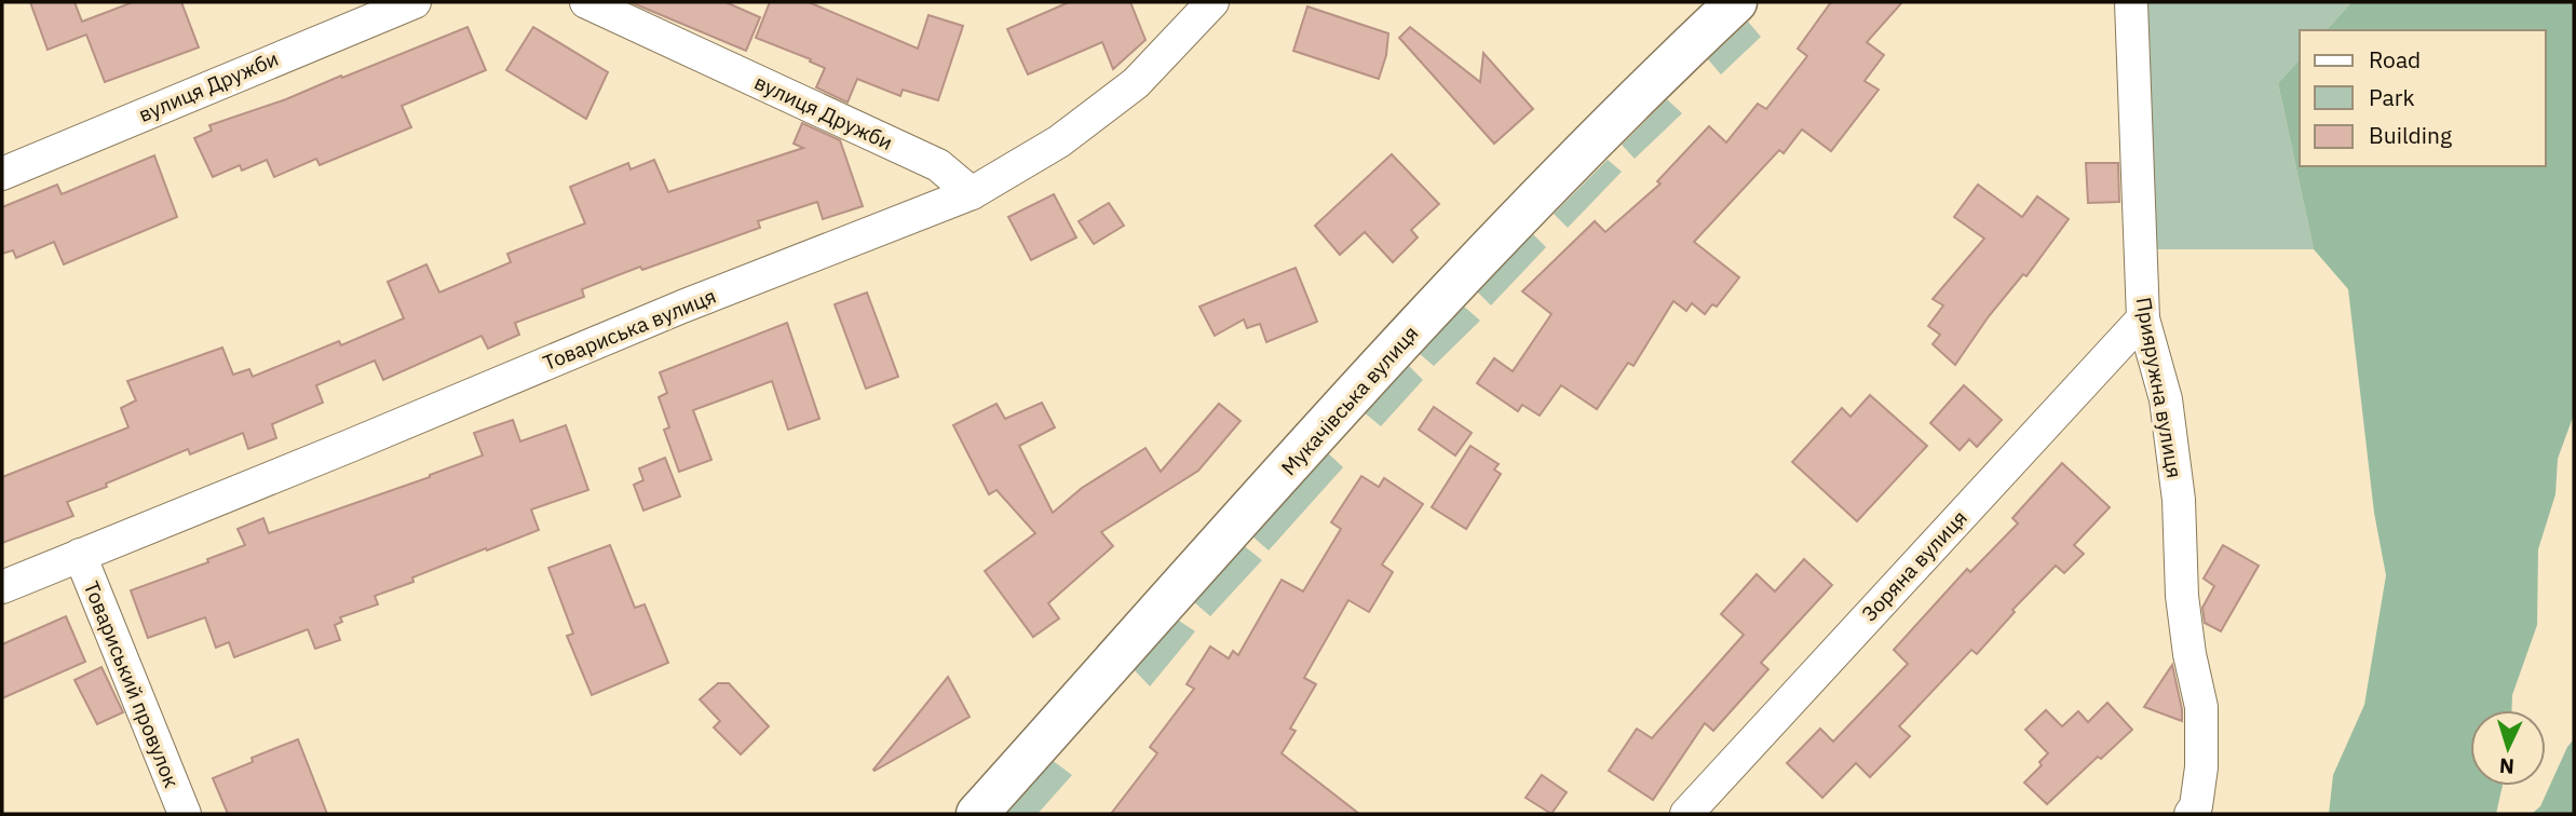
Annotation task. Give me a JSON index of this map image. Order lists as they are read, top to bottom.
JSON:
{
  "streets": {
    "street": [
      "вулиця Дружби",
      "Товариська вулиця",
      "Прияружна вулиця",
      "Мукачівська вулиця",
      "Зоряна вулиця",
      "Товариський провулок"
    ]
  },
  "crossings": [
    ["вулиця Дружби", "Товариська вулиця"],
    ["Товариська вулиця", "Товариський провулок"],
    ["Прияружна вулиця", "Зоряна вулиця"]
  ],
  "legend": ["Road", "Park", "Building"],
  "north": "bottom"
}
